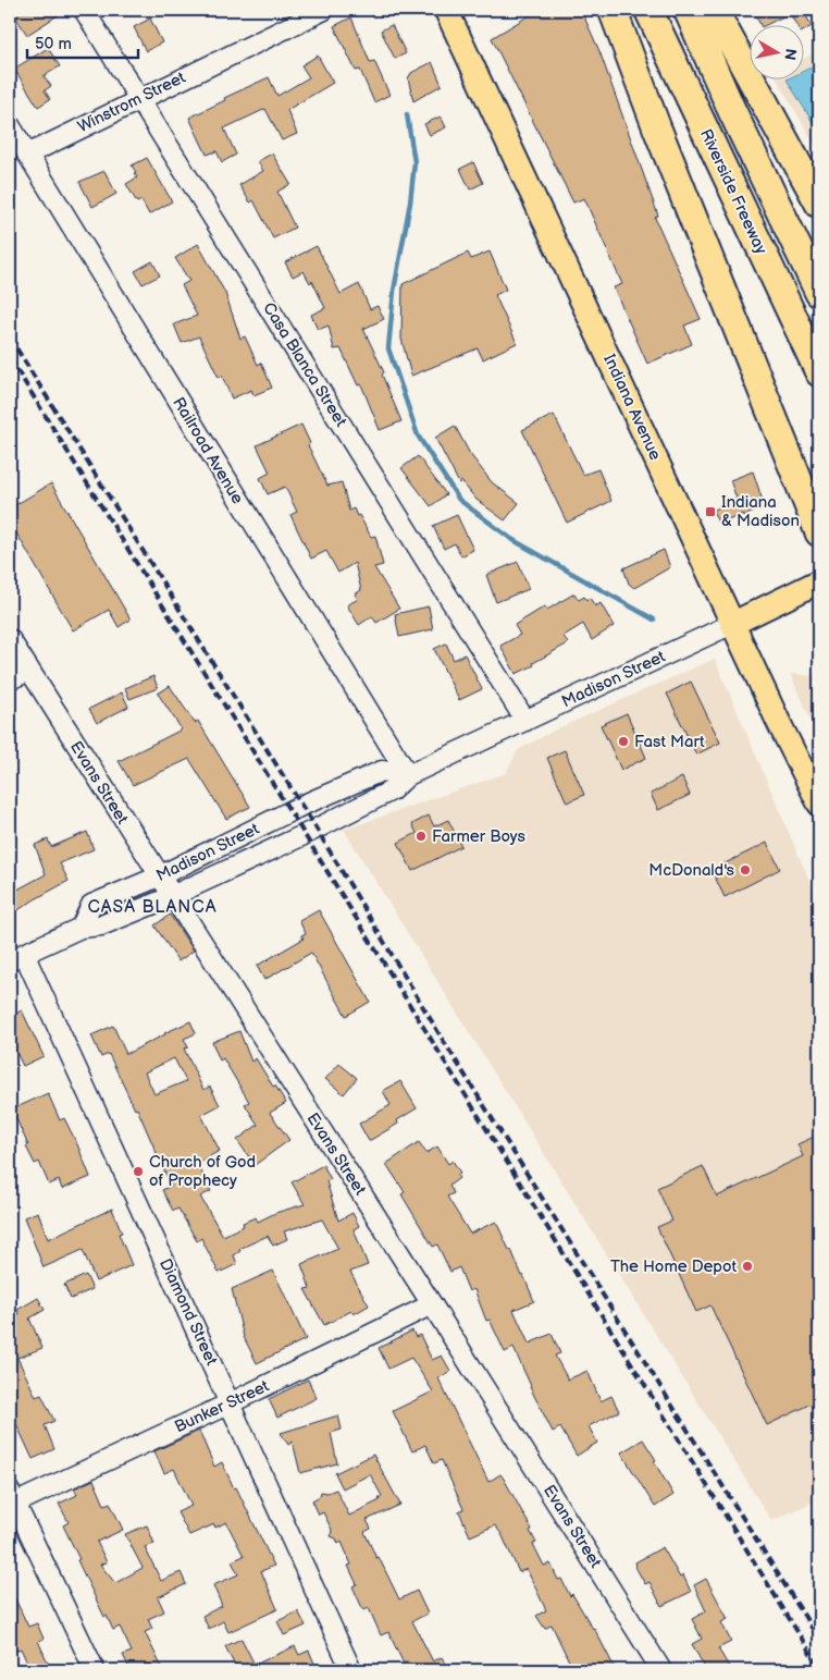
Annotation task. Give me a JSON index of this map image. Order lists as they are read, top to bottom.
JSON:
{
  "streets": {
    "highway": ["Riverside Freeway"],
    "main road": ["Indiana Avenue", "Madison Street"],
    "street": [
      "Winstrom Street",
      "Casa Blanca Street",
      "Railroad Avenue",
      "Evans Street",
      "Diamond Street",
      "Bunker Street"
    ]
  },
  "crossings": [
    ["Winstrom Street", "Casa Blanca Street"],
    ["Winstrom Street", "Railroad Avenue"],
    ["Casa Blanca Street", "Madison Street"],
    ["Indiana Avenue", "Madison Street"],
    ["Railroad Avenue", "Madison Street"],
    ["Madison Street", "Evans Street"],
    ["Madison Street", "Diamond Street"],
    ["Evans Street", "Bunker Street"],
    ["Diamond Street", "Bunker Street"]
  ],
  "districts": ["CASA BLANCA"],
  "places": {
    "transit": ["Indiana & Madison"],
    "other": [
      "Fast Mart",
      "Farmer Boys",
      "McDonald's",
      "Church of God of Prophecy",
      "The Home Depot"
    ]
  },
  "scale_bar": "50 m",
  "north": "right"
}
